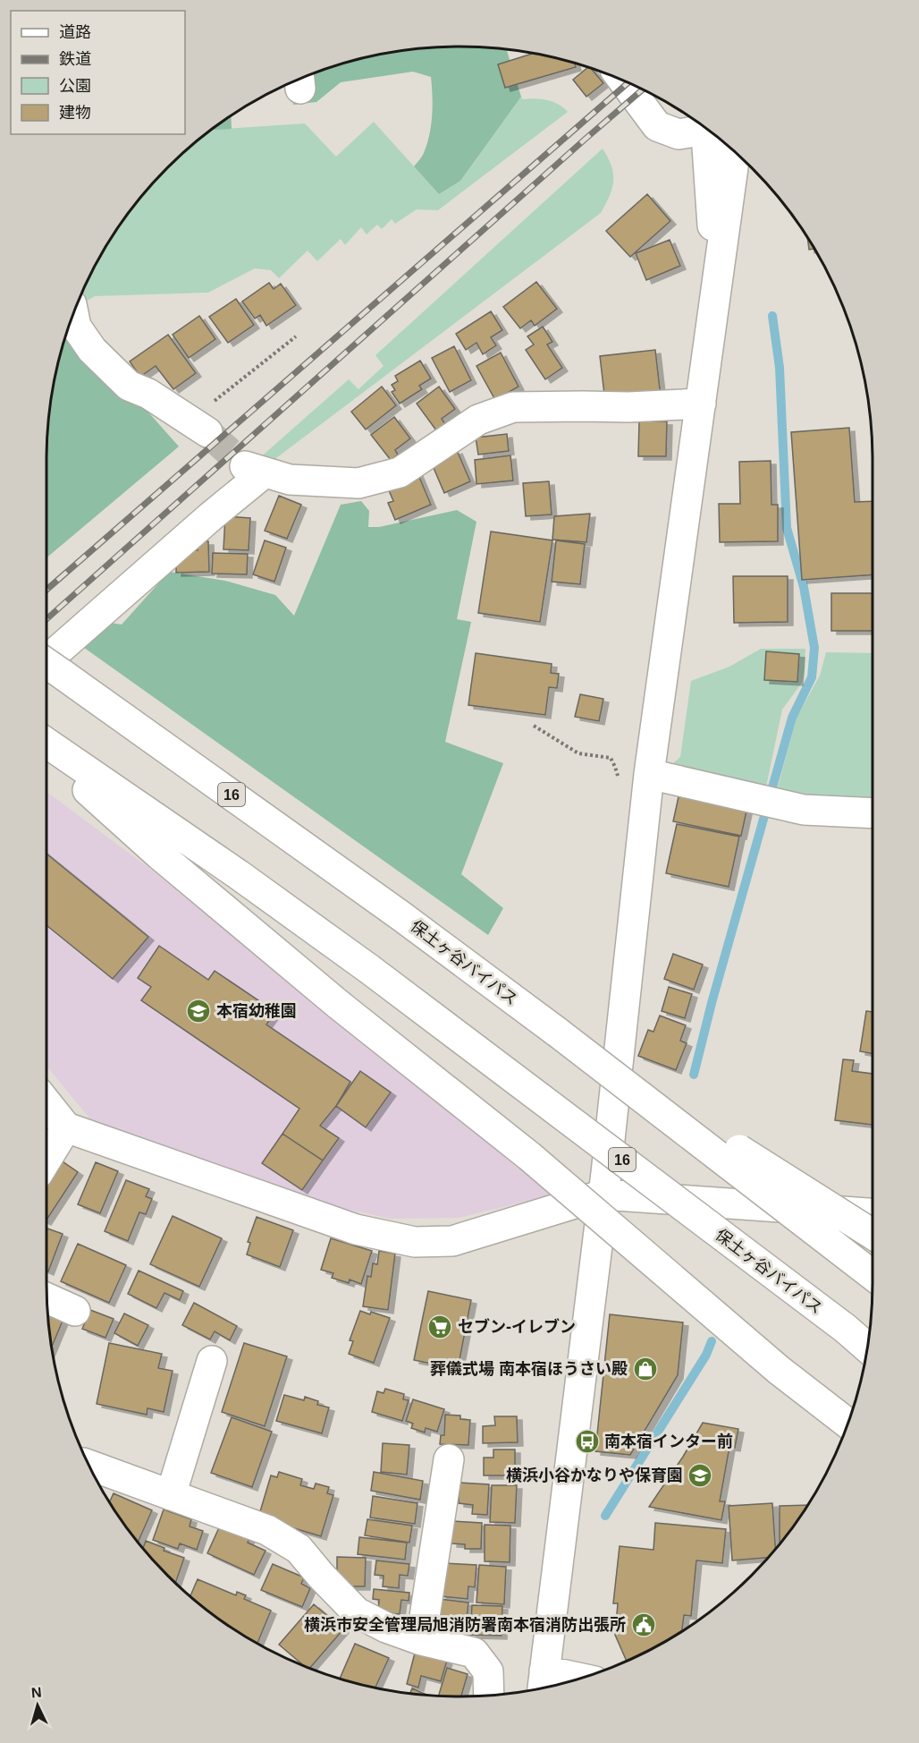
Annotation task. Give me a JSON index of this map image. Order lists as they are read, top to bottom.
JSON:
{
  "streets": {
    "main road": ["16", "保土ヶ谷バイパス"]
  },
  "places": {
    "school or university": ["本宿幼稚園", "横浜小谷かなりや保育園"],
    "supermarket": ["セブン-イレブン"],
    "shop": ["葬儀式場 南本宿ほうさい殿"],
    "bus stop": ["南本宿インター前"],
    "public building": ["横浜市安全管理局旭消防署南本宿消防出張所"]
  },
  "legend": [
    "道路",
    "鉄道",
    "公園",
    "建物"
  ],
  "north": "top"
}
